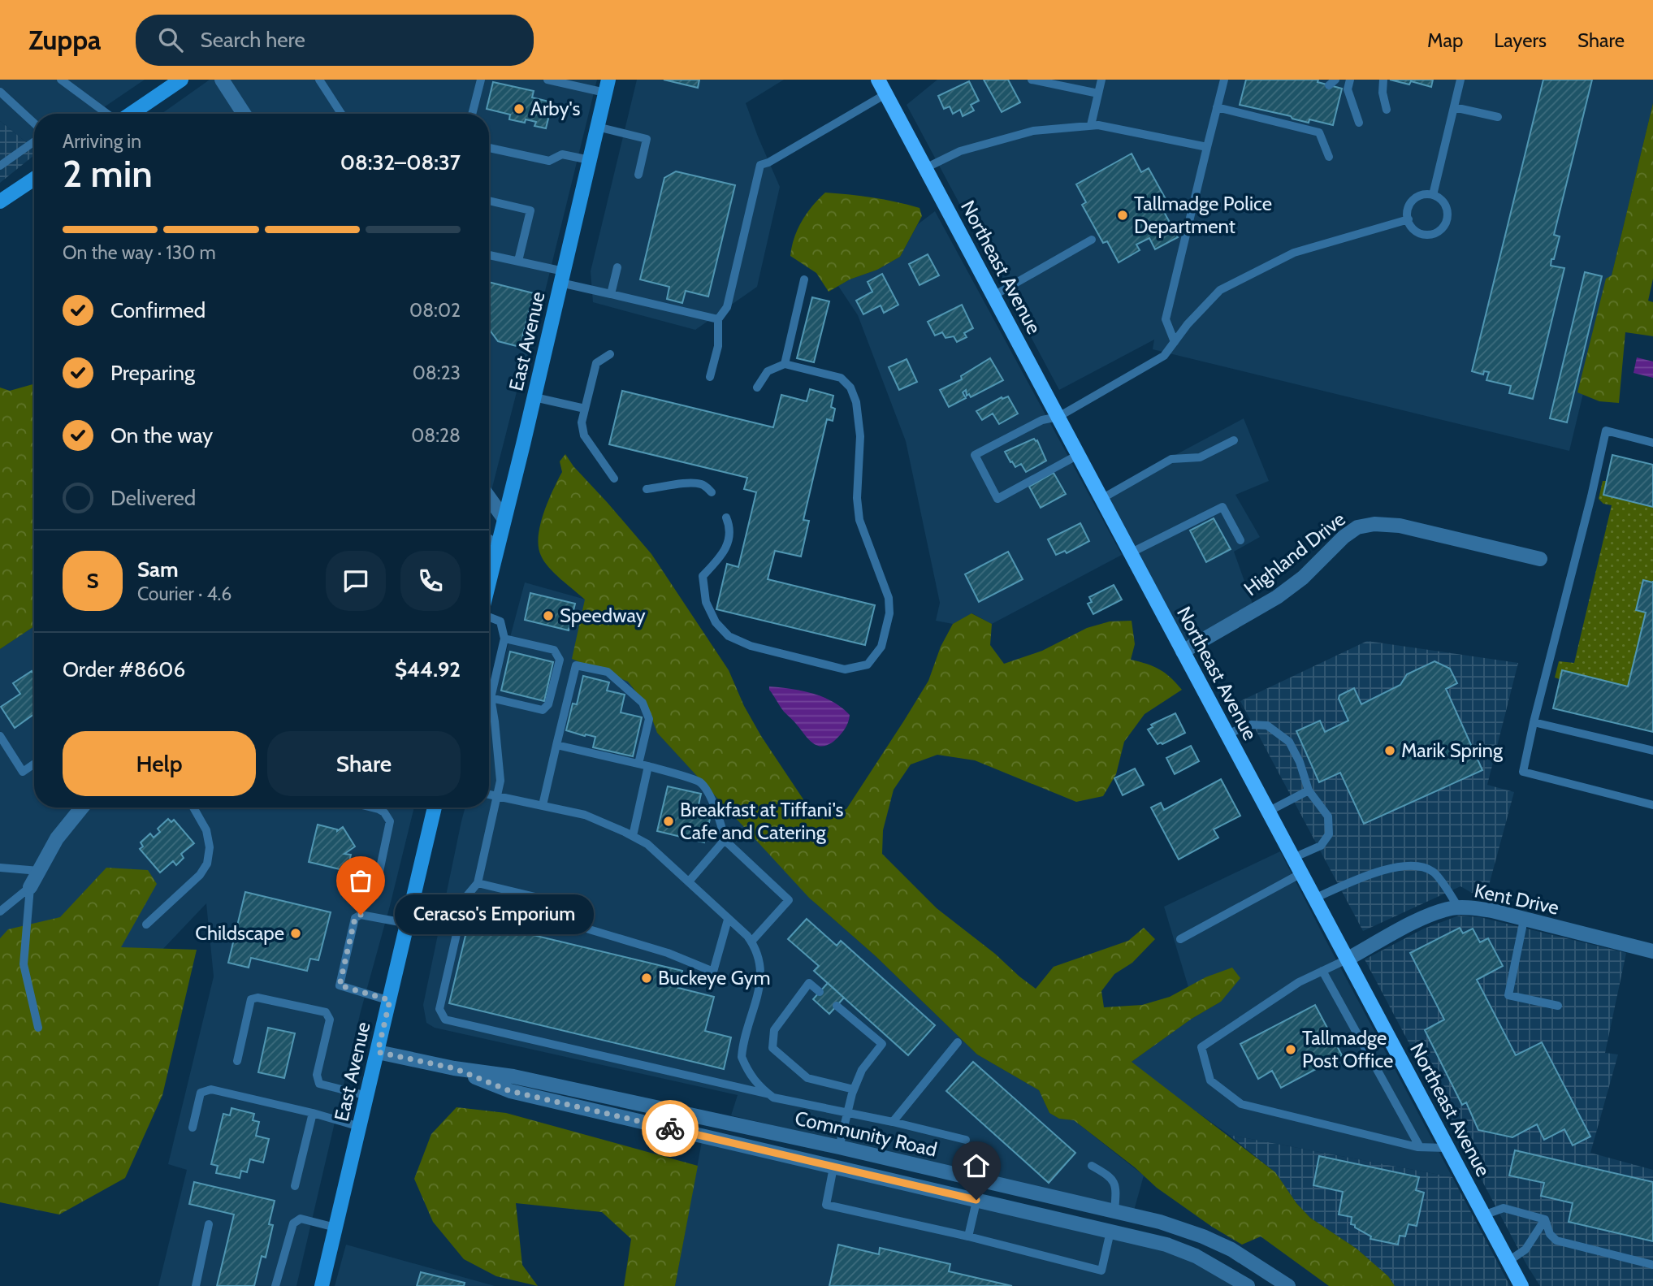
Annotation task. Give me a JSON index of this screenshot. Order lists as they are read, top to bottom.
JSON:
{
  "streets": {
    "main road": ["Northeast Avenue", "East Avenue"],
    "street": ["Highland Drive", "Kent Drive", "Community Road"]
  },
  "crossings": [
    ["Northeast Avenue", "Highland Drive"],
    ["Northeast Avenue", "Kent Drive"],
    ["East Avenue", "Community Road"]
  ],
  "places": [
    "Arby's",
    "Tallmadge Police Department",
    "Speedway",
    "Marik Spring",
    "Breakfast at Tiffani's Cafe and Catering",
    "Ceracso's Emporium",
    "Childscape",
    "Buckeye Gym",
    "Tallmadge Post Office"
  ],
  "page": {
    "header": "Zuppa",
    "search": "Search here",
    "nav": ["Map", "Layers", "Share"],
    "heading": ["2 min", "Arriving in", "08:32–08:37"],
    "panel": [
      "Sam",
      "Courier · 4.6",
      "Order #8606",
      "$44.92"
    ],
    "bar": "On the way · 130 m",
    "list": [
      ["Confirmed", "08:02"],
      ["Preparing", "08:23"],
      ["On the way", "08:28"],
      "Delivered"
    ],
    "round": "S",
    "buttons": ["Help", "Share"],
    "bubble": "Ceracso's Emporium"
  }
}
